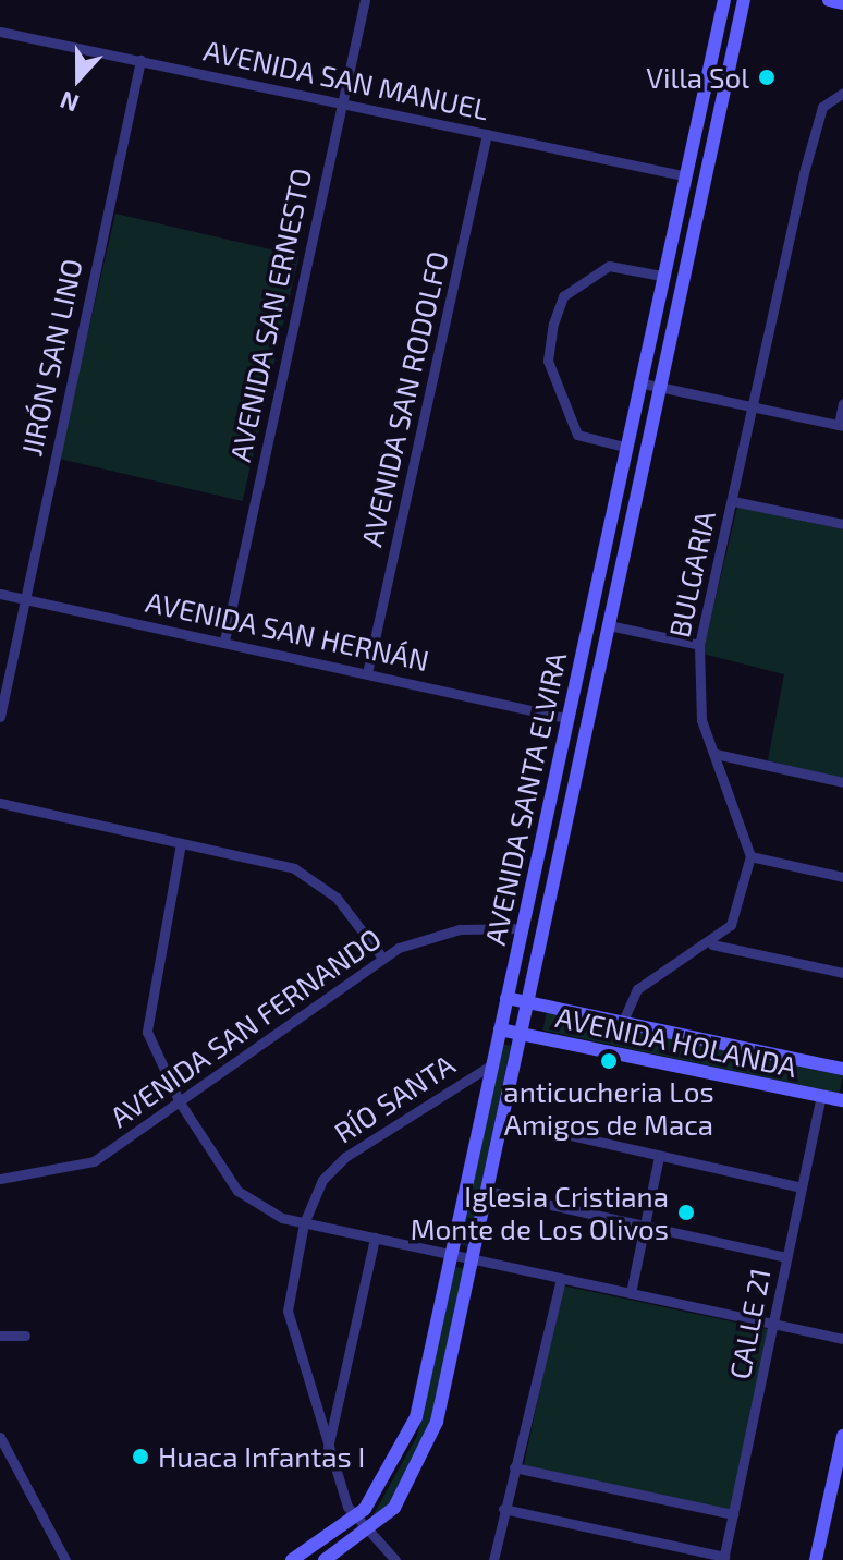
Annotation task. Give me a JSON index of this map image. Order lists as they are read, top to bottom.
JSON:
{
  "streets": {
    "street": [
      "AVENIDA SAN MANUEL",
      "AVENIDA SAN ERNESTO",
      "JIRÓN SAN LINO",
      "AVENIDA SAN RODOLFO",
      "BULGARIA",
      "AVENIDA SAN HERNÁN",
      "AVENIDA SANTA ELVIRA",
      "AVENIDA SAN FERNANDO",
      "AVENIDA HOLANDA",
      "RÍO SANTA",
      "CALLE 21"
    ]
  },
  "crossings": [
    ["AVENIDA SAN MANUEL", "AVENIDA SAN ERNESTO"],
    ["AVENIDA SAN MANUEL", "JIRÓN SAN LINO"],
    ["AVENIDA SAN MANUEL", "AVENIDA SAN RODOLFO"],
    ["AVENIDA SAN MANUEL", "AVENIDA SANTA ELVIRA"],
    ["AVENIDA SAN ERNESTO", "AVENIDA SAN HERNÁN"],
    ["JIRÓN SAN LINO", "AVENIDA SAN HERNÁN"],
    ["AVENIDA SAN RODOLFO", "AVENIDA SAN HERNÁN"],
    ["AVENIDA SAN HERNÁN", "AVENIDA SANTA ELVIRA"],
    ["AVENIDA SANTA ELVIRA", "AVENIDA SAN FERNANDO"],
    ["AVENIDA SANTA ELVIRA", "AVENIDA HOLANDA"],
    ["AVENIDA SANTA ELVIRA", "RÍO SANTA"],
    ["AVENIDA HOLANDA", "CALLE 21"]
  ],
  "places": [
    "Villa Sol",
    "anticucheria Los Amigos de Maca",
    "Iglesia Cristiana Monte de Los Olivos",
    "Huaca Infantas I"
  ],
  "north": "bottom"
}
